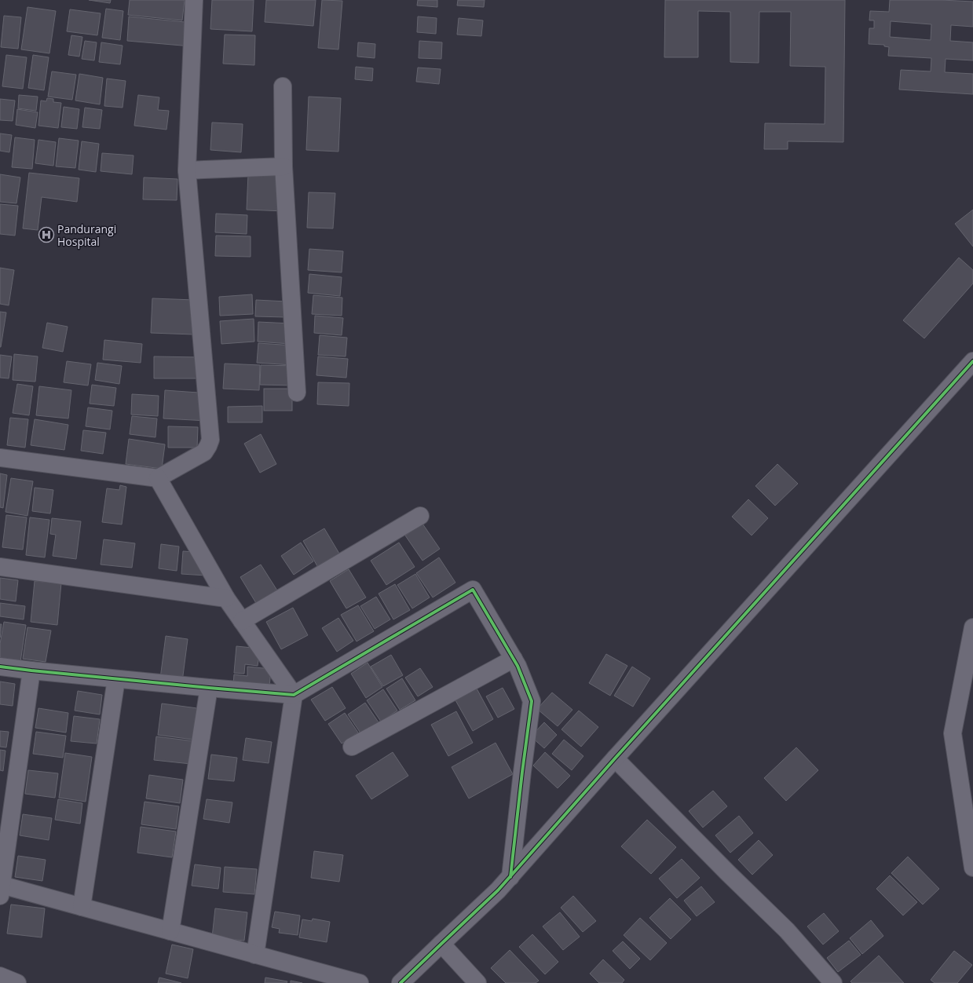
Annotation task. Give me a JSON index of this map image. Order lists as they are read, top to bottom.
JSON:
{
  "places": {
    "hospital": ["Pandurangi Hospital"]
  }
}
